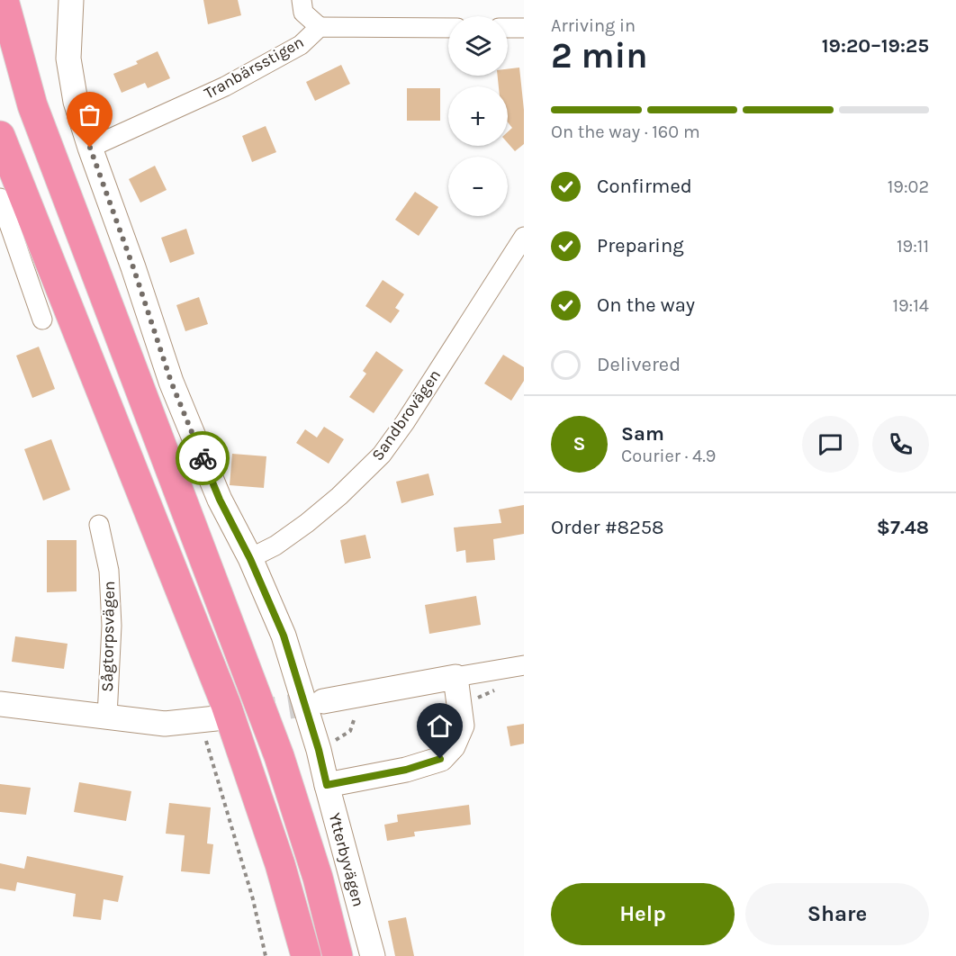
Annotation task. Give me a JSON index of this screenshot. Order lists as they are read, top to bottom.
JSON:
{
  "streets": {
    "street": [
      "Tranbärsstigen",
      "Sandbrovägen",
      "Sågtorpsvägen",
      "Ytterbyvägen"
    ]
  },
  "crossings": [
    ["Tranbärsstigen", "Ytterbyvägen"],
    ["Sandbrovägen", "Ytterbyvägen"]
  ],
  "page": {
    "heading": ["2 min", "Arriving in", "19:20–19:25"],
    "panel": [
      "Sam",
      "Courier · 4.9",
      "Order #8258",
      "$7.48"
    ],
    "map_buttons": ["+", "−"],
    "bar": "On the way · 160 m",
    "list": [
      ["Confirmed", "19:02"],
      ["Preparing", "19:11"],
      ["On the way", "19:14"],
      "Delivered"
    ],
    "round": "S",
    "buttons": ["Help", "Share"]
  }
}
